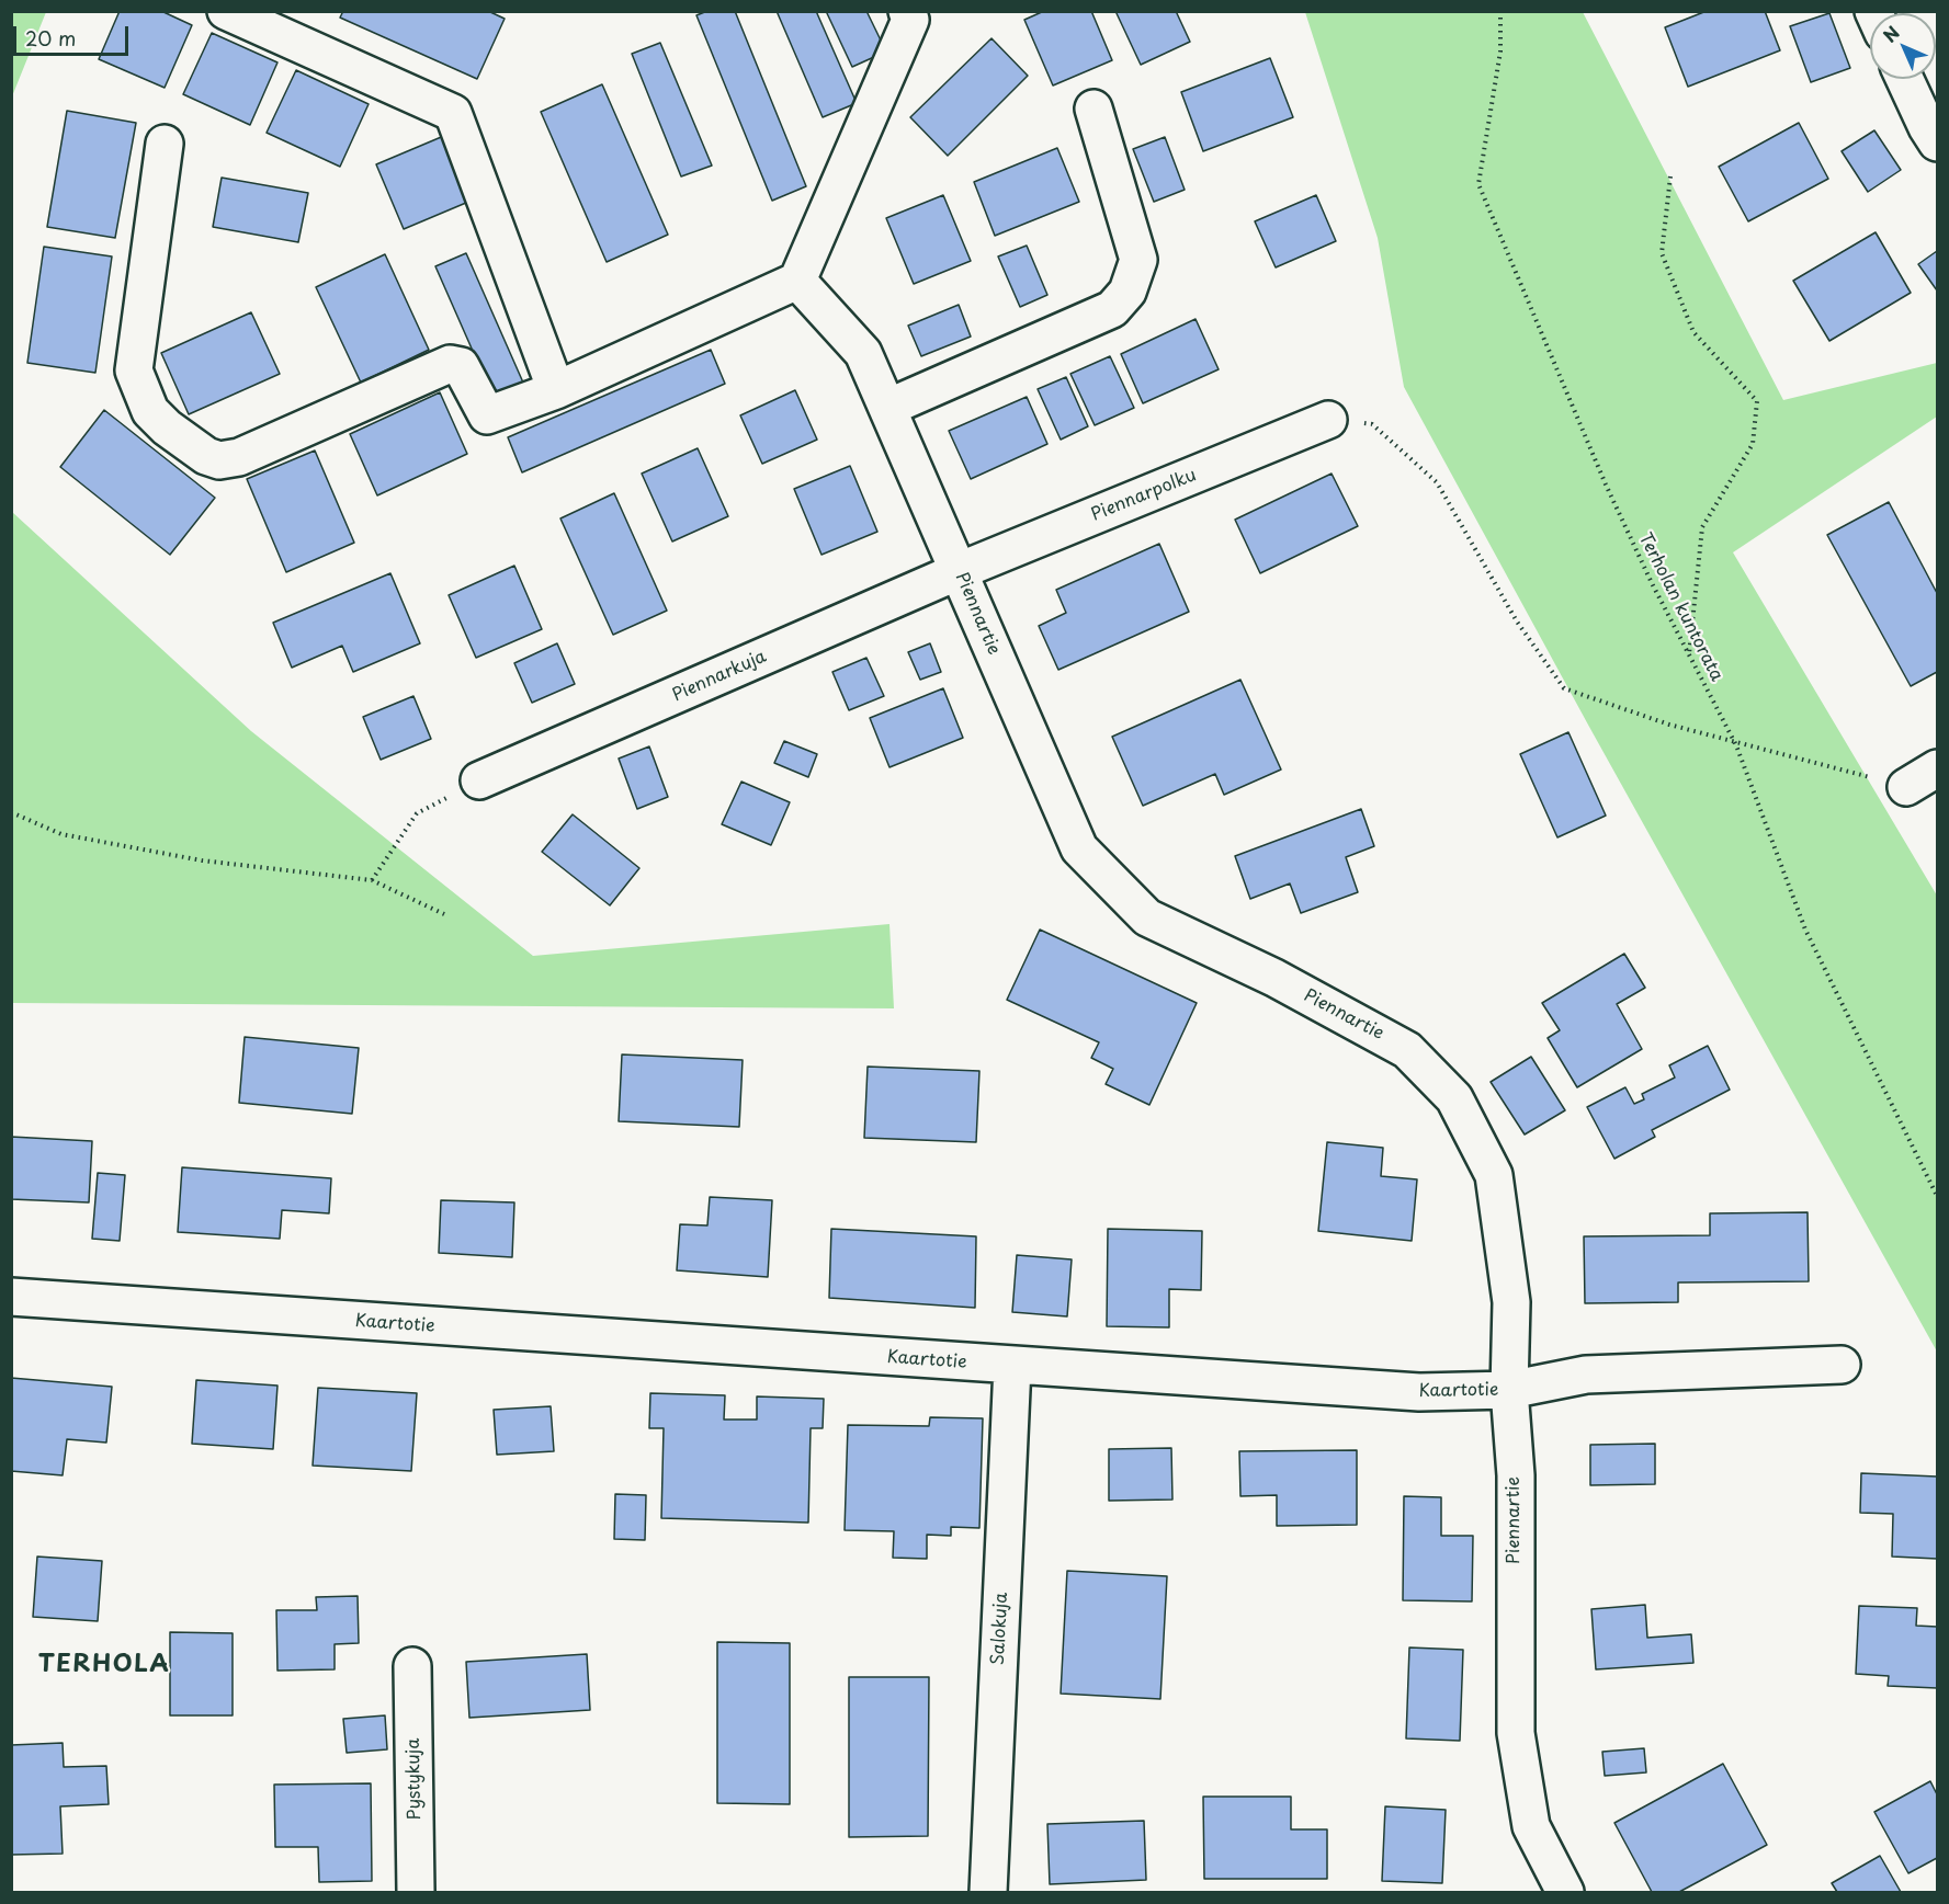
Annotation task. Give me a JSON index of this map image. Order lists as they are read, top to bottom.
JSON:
{
  "streets": {
    "street": [
      "Piennarpolku",
      "Piennartie",
      "Piennarkuja",
      "Kaartotie",
      "Salokuja",
      "Pystykuja"
    ],
    "path": ["Terholan kuntorata"]
  },
  "crossings": [
    ["Piennarpolku", "Piennartie"],
    ["Piennarpolku", "Piennarkuja"],
    ["Piennartie", "Piennarkuja"],
    ["Piennartie", "Kaartotie"],
    ["Kaartotie", "Salokuja"]
  ],
  "districts": ["TERHOLA"],
  "scale_bar": "20 m",
  "north": "top left"
}
